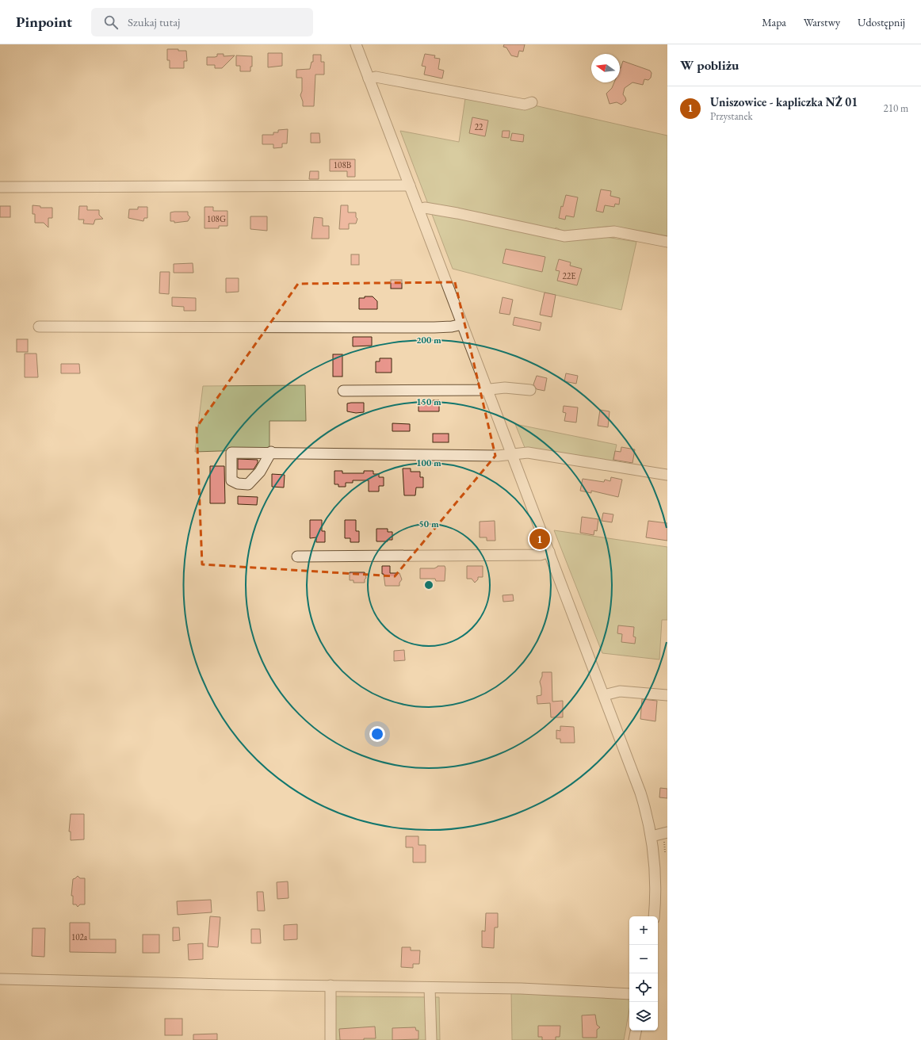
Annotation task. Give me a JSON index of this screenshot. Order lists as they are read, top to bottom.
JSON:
{
  "house_numbers": [
    "22",
    "108B",
    "108G",
    "22E",
    "102a"
  ],
  "north": "left",
  "page": {
    "header": "Pinpoint",
    "search": "Szukaj tutaj",
    "nav": ["Mapa", "Warstwy", "Udostępnij"],
    "heading": "W pobliżu",
    "list": [
      {
        "mark": "1",
        "name": "Uniszowice - kapliczka NŻ 01",
        "note": "Przystanek",
        "value": "210 m"
      }
    ],
    "pins": "1",
    "map_buttons": ["+", "−"]
  },
  "rings": [
    "200 m",
    "150 m",
    "100 m",
    "50 m"
  ]
}
